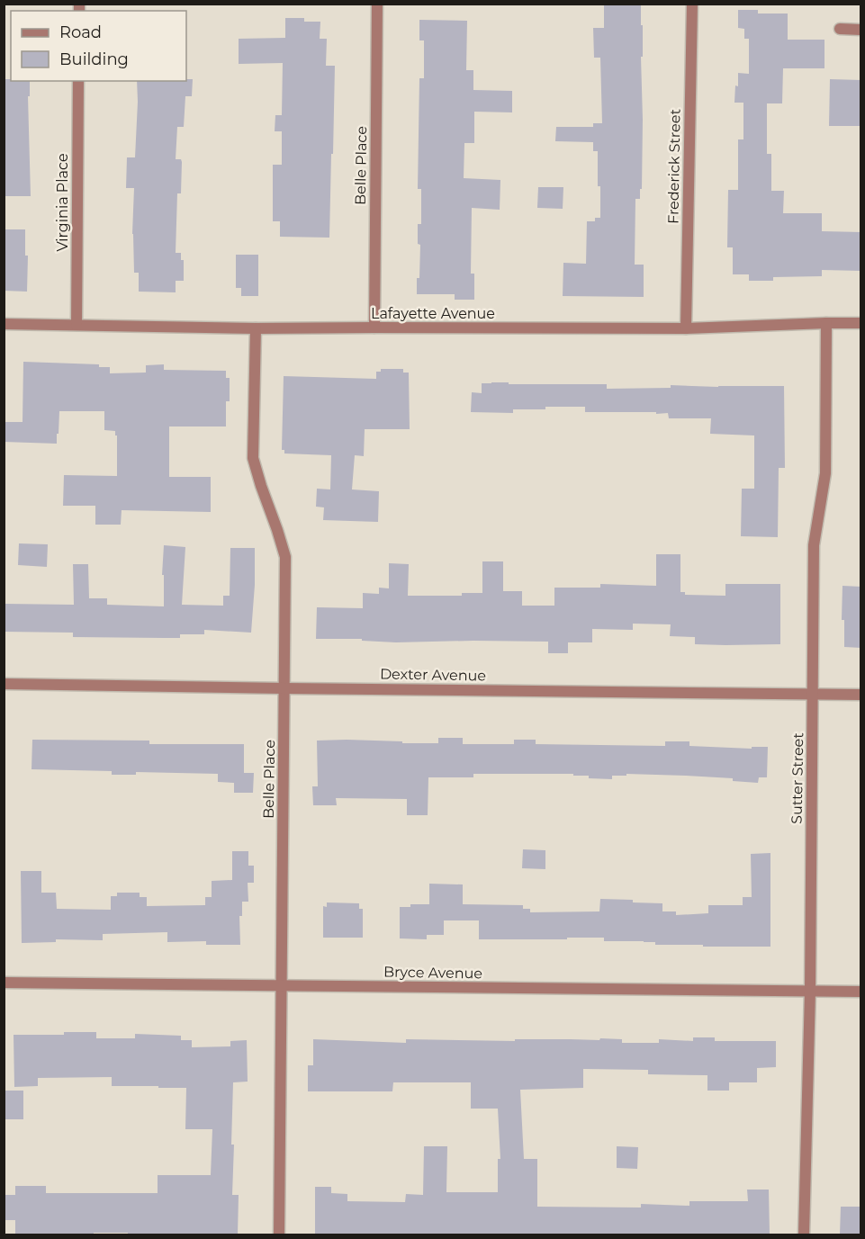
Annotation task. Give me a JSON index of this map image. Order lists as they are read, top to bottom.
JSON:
{
  "streets": {
    "street": [
      "Belle Place",
      "Frederick Street",
      "Virginia Place",
      "Lafayette Avenue",
      "Dexter Avenue",
      "Sutter Street",
      "Bryce Avenue"
    ]
  },
  "crossings": [
    ["Belle Place", "Lafayette Avenue"],
    ["Belle Place", "Dexter Avenue"],
    ["Belle Place", "Bryce Avenue"],
    ["Frederick Street", "Lafayette Avenue"],
    ["Virginia Place", "Lafayette Avenue"],
    ["Lafayette Avenue", "Sutter Street"],
    ["Dexter Avenue", "Sutter Street"],
    ["Sutter Street", "Bryce Avenue"]
  ],
  "legend": ["Road", "Building"]
}
